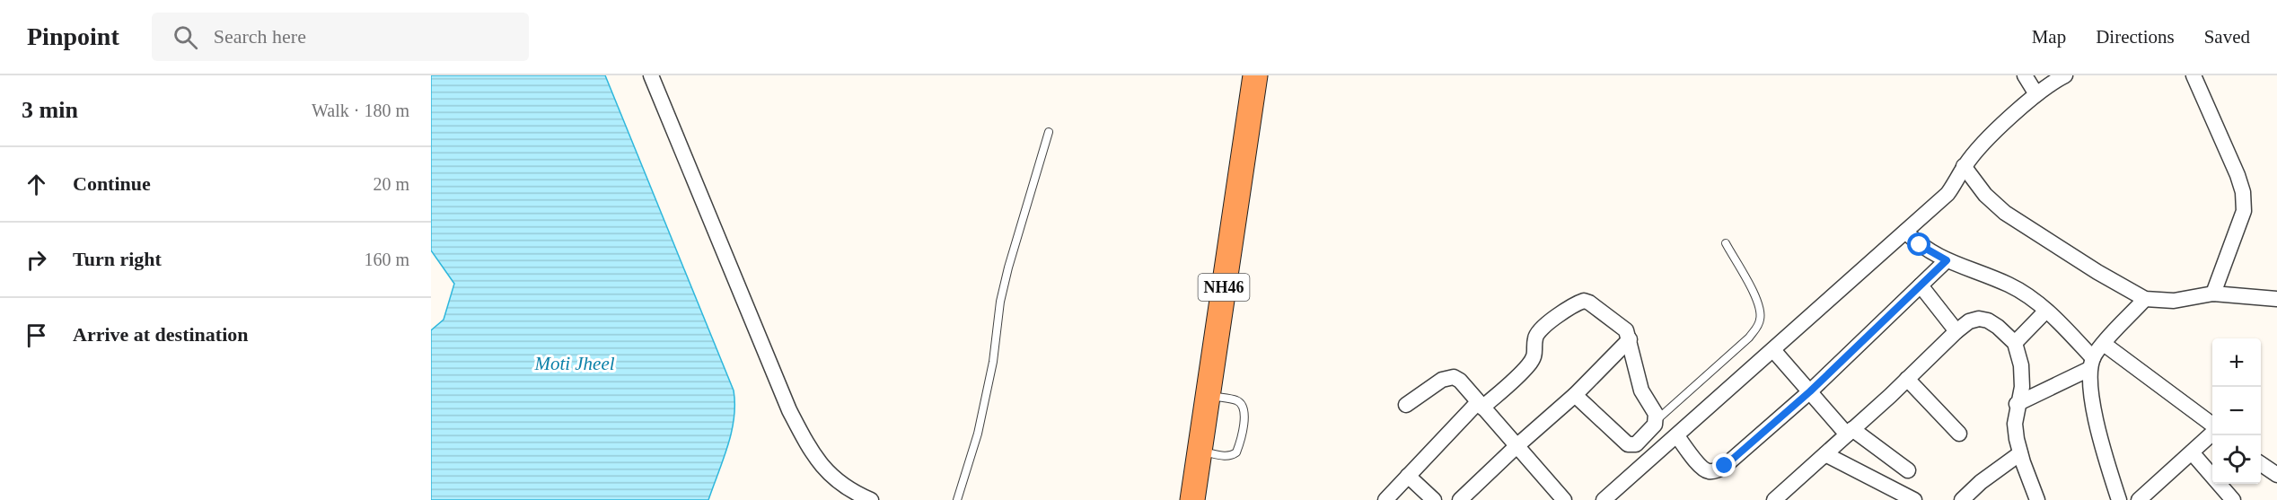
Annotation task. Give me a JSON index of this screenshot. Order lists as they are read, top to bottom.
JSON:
{
  "streets": {
    "highway": ["NH46"]
  },
  "water": ["Moti Jheel"],
  "page": {
    "header": "Pinpoint",
    "search": "Search here",
    "nav": ["Map", "Directions", "Saved"],
    "heading": ["3 min", "Walk · 180 m"],
    "list": [
      ["Continue", "20 m"],
      ["Turn right", "160 m"],
      "Arrive at destination"
    ],
    "map_buttons": ["+", "−"]
  }
}
